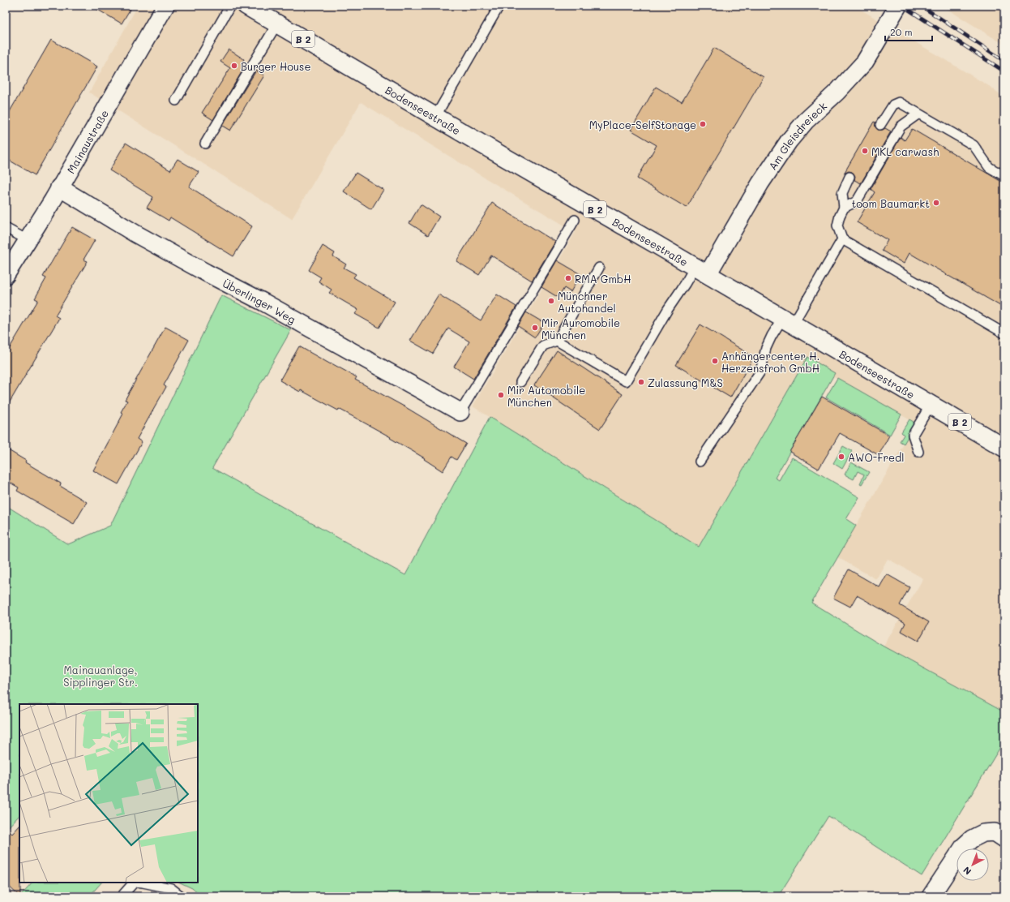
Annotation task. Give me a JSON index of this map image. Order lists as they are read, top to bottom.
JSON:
{
  "streets": {
    "main road": ["B 2", "Bodenseestraße"],
    "street": ["Am Gleisdreieck", "Mainaustraße", "Überlinger Weg"]
  },
  "crossings": [
    ["Bodenseestraße", "Am Gleisdreieck"],
    ["Mainaustraße", "Überlinger Weg"]
  ],
  "parks": ["Mainauanlage, Sipplinger Str."],
  "places": [
    "Burger House",
    "MyPlace-SelfStorage",
    "MKL carwash",
    "toom Baumarkt",
    "RMA GmbH",
    "Münchner Autohandel",
    "Mir Auromobile München",
    "Anhängercenter H. Herzensfroh GmbH",
    "Zulassung M&S",
    "Mir Automobile München",
    "AWO-Fredl"
  ],
  "scale_bar": "20 m",
  "north": "bottom left"
}
